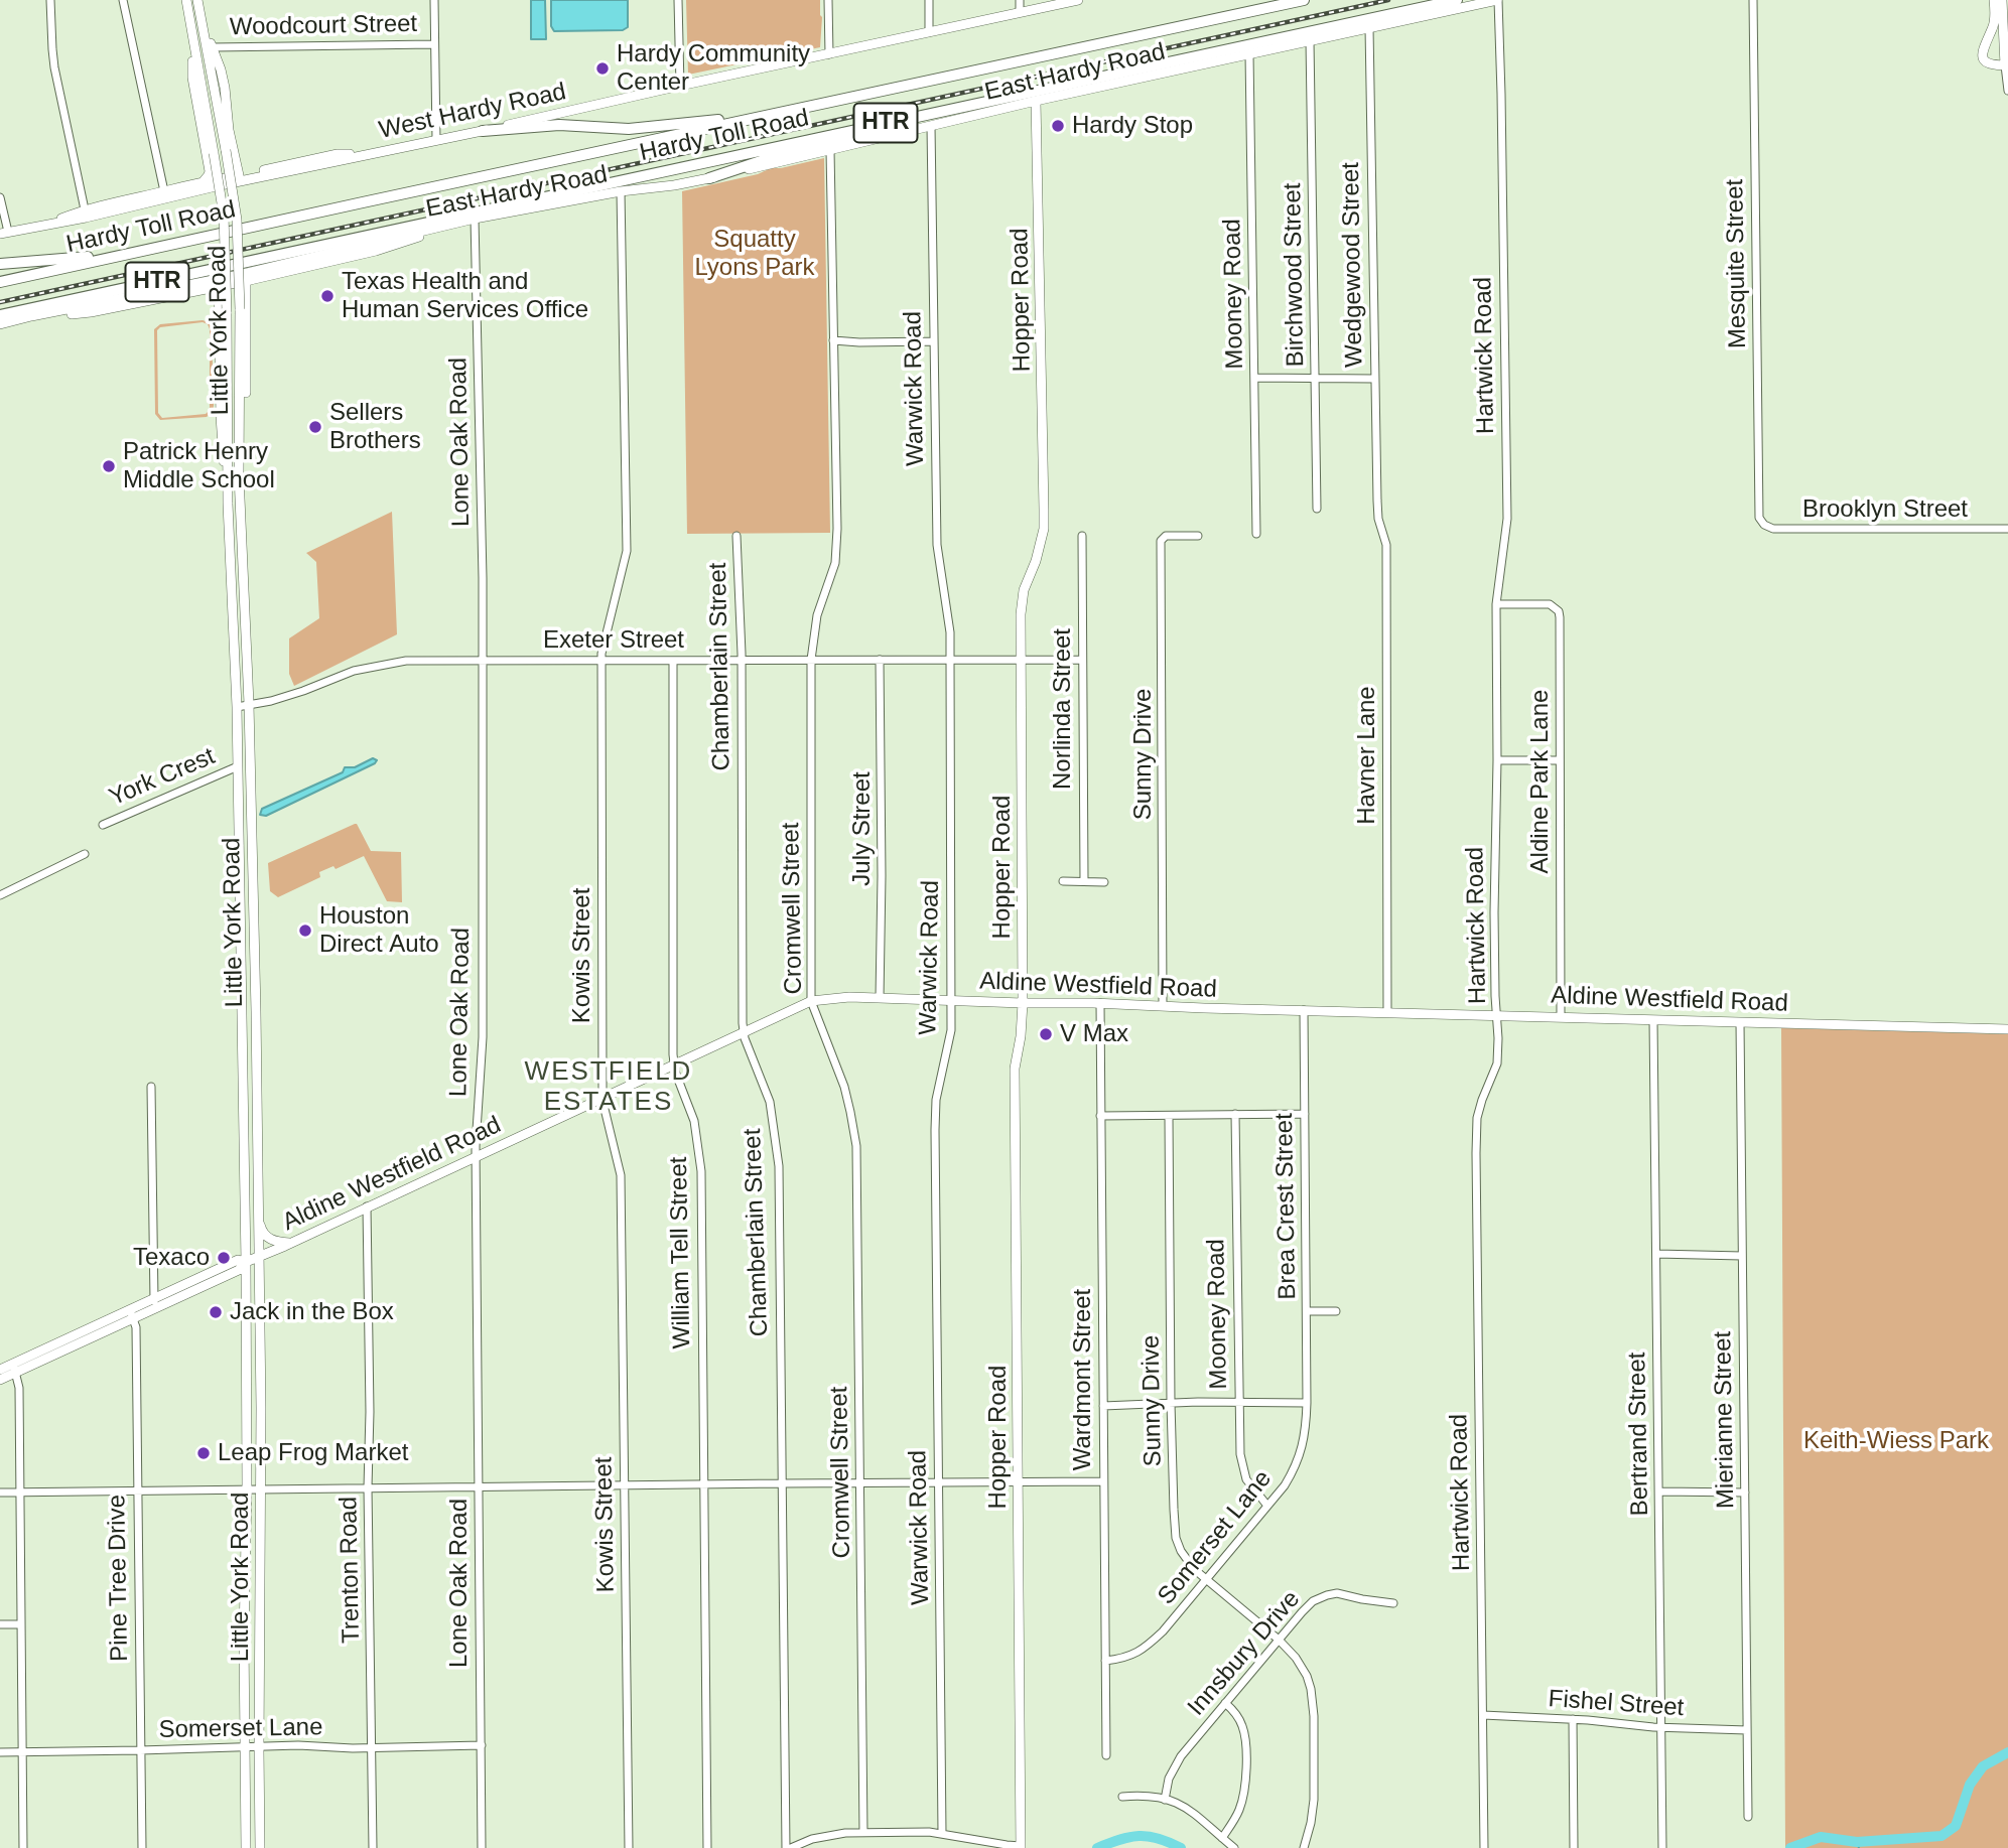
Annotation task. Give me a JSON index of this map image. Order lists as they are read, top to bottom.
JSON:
{
  "streets": {
    "highway": ["HTR", "Hardy Toll Road"],
    "main road": [
      "East Hardy Road",
      "West Hardy Road",
      "Hopper Road",
      "Little York Road",
      "Aldine Westfield Road"
    ],
    "street": [
      "Woodcourt Street",
      "Mesquite Street",
      "Wedgewood Street",
      "Birchwood Street",
      "Mooney Road",
      "Hartwick Road",
      "Warwick Road",
      "Lone Oak Road",
      "Brooklyn Street",
      "Exeter Street",
      "Chamberlain Street",
      "Norlinda Street",
      "Sunny Drive",
      "Havner Lane",
      "York Crest",
      "Aldine Park Lane",
      "July Street",
      "Cromwell Street",
      "Kowis Street",
      "Brea Crest Street",
      "William Tell Street",
      "Wardmont Street",
      "Mierianne Street",
      "Bertrand Street",
      "Somerset Lane",
      "Trenton Road",
      "Pine Tree Drive",
      "Innsbury Drive",
      "Fishel Street"
    ]
  },
  "crossings": [
    ["East Hardy Road", "Wedgewood Street"],
    ["East Hardy Road", "Birchwood Street"],
    ["East Hardy Road", "Mooney Road"],
    ["East Hardy Road", "Hopper Road"],
    ["East Hardy Road", "Little York Road"],
    ["East Hardy Road", "Hartwick Road"],
    ["East Hardy Road", "Warwick Road"],
    ["East Hardy Road", "Lone Oak Road"],
    ["East Hardy Road", "Cromwell Street"],
    ["East Hardy Road", "Kowis Street"],
    ["West Hardy Road", "Little York Road"],
    ["Mesquite Street", "Brooklyn Street"],
    ["Wedgewood Street", "Havner Lane"],
    ["Mooney Road", "Somerset Lane"],
    ["Hopper Road", "Exeter Street"],
    ["Hopper Road", "Aldine Westfield Road"],
    ["Little York Road", "Exeter Street"],
    ["Little York Road", "York Crest"],
    ["Little York Road", "Aldine Westfield Road"],
    ["Little York Road", "Somerset Lane"],
    ["Hartwick Road", "Aldine Park Lane"],
    ["Hartwick Road", "Aldine Westfield Road"],
    ["Hartwick Road", "Fishel Street"],
    ["Warwick Road", "Exeter Street"],
    ["Warwick Road", "Aldine Westfield Road"],
    ["Lone Oak Road", "Exeter Street"],
    ["Lone Oak Road", "Aldine Westfield Road"],
    ["Lone Oak Road", "Somerset Lane"],
    ["Exeter Street", "Chamberlain Street"],
    ["Exeter Street", "Norlinda Street"],
    ["Exeter Street", "July Street"],
    ["Exeter Street", "Cromwell Street"],
    ["Exeter Street", "Kowis Street"],
    ["Exeter Street", "William Tell Street"],
    ["Chamberlain Street", "Aldine Westfield Road"],
    ["Sunny Drive", "Aldine Westfield Road"],
    ["Sunny Drive", "Somerset Lane"],
    ["Sunny Drive", "Innsbury Drive"],
    ["Havner Lane", "Aldine Westfield Road"],
    ["Aldine Park Lane", "Aldine Westfield Road"],
    ["July Street", "Aldine Westfield Road"],
    ["Cromwell Street", "Aldine Westfield Road"],
    ["Kowis Street", "Aldine Westfield Road"],
    ["Aldine Westfield Road", "Brea Crest Street"],
    ["Aldine Westfield Road", "William Tell Street"],
    ["Aldine Westfield Road", "Wardmont Street"],
    ["Aldine Westfield Road", "Mierianne Street"],
    ["Aldine Westfield Road", "Bertrand Street"],
    ["Aldine Westfield Road", "Trenton Road"],
    ["Aldine Westfield Road", "Pine Tree Drive"],
    ["Brea Crest Street", "Somerset Lane"],
    ["Wardmont Street", "Somerset Lane"],
    ["Mierianne Street", "Fishel Street"],
    ["Bertrand Street", "Fishel Street"],
    ["Somerset Lane", "Trenton Road"],
    ["Somerset Lane", "Pine Tree Drive"]
  ],
  "districts": ["WESTFIELD ESTATES"],
  "parks": ["Squatty Lyons Park", "Keith-Wiess Park"],
  "places": [
    "Hardy Community Center",
    "Hardy Stop",
    "Texas Health and Human Services Office",
    "Sellers Brothers",
    "Patrick Henry Middle School",
    "Houston Direct Auto",
    "V Max",
    "Texaco",
    "Jack in the Box",
    "Leap Frog Market"
  ]
}
